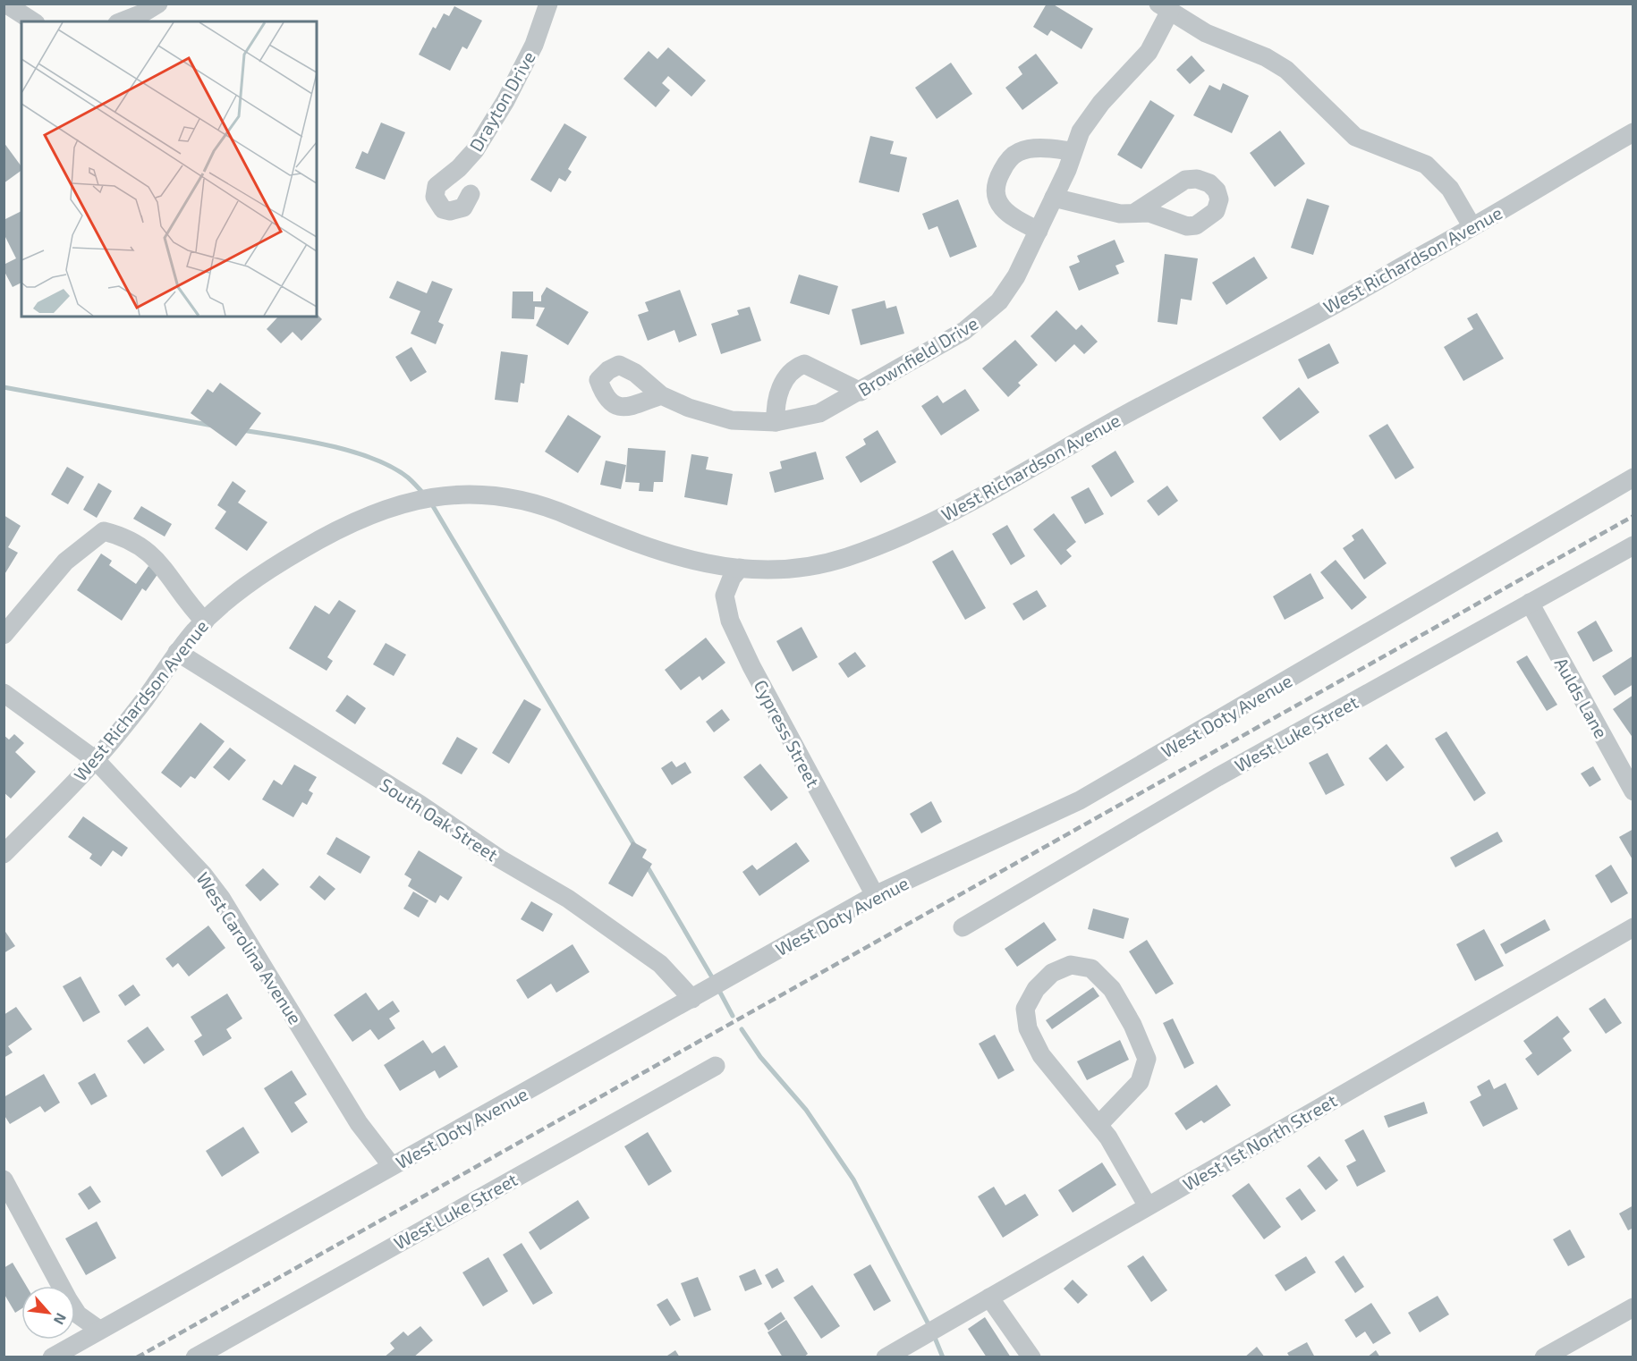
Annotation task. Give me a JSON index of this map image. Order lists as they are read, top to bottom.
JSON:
{
  "streets": {
    "street": [
      "Drayton Drive",
      "West Richardson Avenue",
      "Brownfield Drive",
      "Aulds Lane",
      "West Doty Avenue",
      "Cypress Street",
      "West Luke Street",
      "South Oak Street",
      "West Carolina Avenue",
      "West 1st North Street"
    ]
  },
  "crossings": [
    ["West Richardson Avenue", "Cypress Street"],
    ["West Richardson Avenue", "South Oak Street"],
    ["West Richardson Avenue", "West Carolina Avenue"],
    ["Aulds Lane", "West Luke Street"],
    ["West Doty Avenue", "Cypress Street"],
    ["West Doty Avenue", "South Oak Street"],
    ["West Doty Avenue", "West Carolina Avenue"]
  ],
  "north": "bottom right"
}
